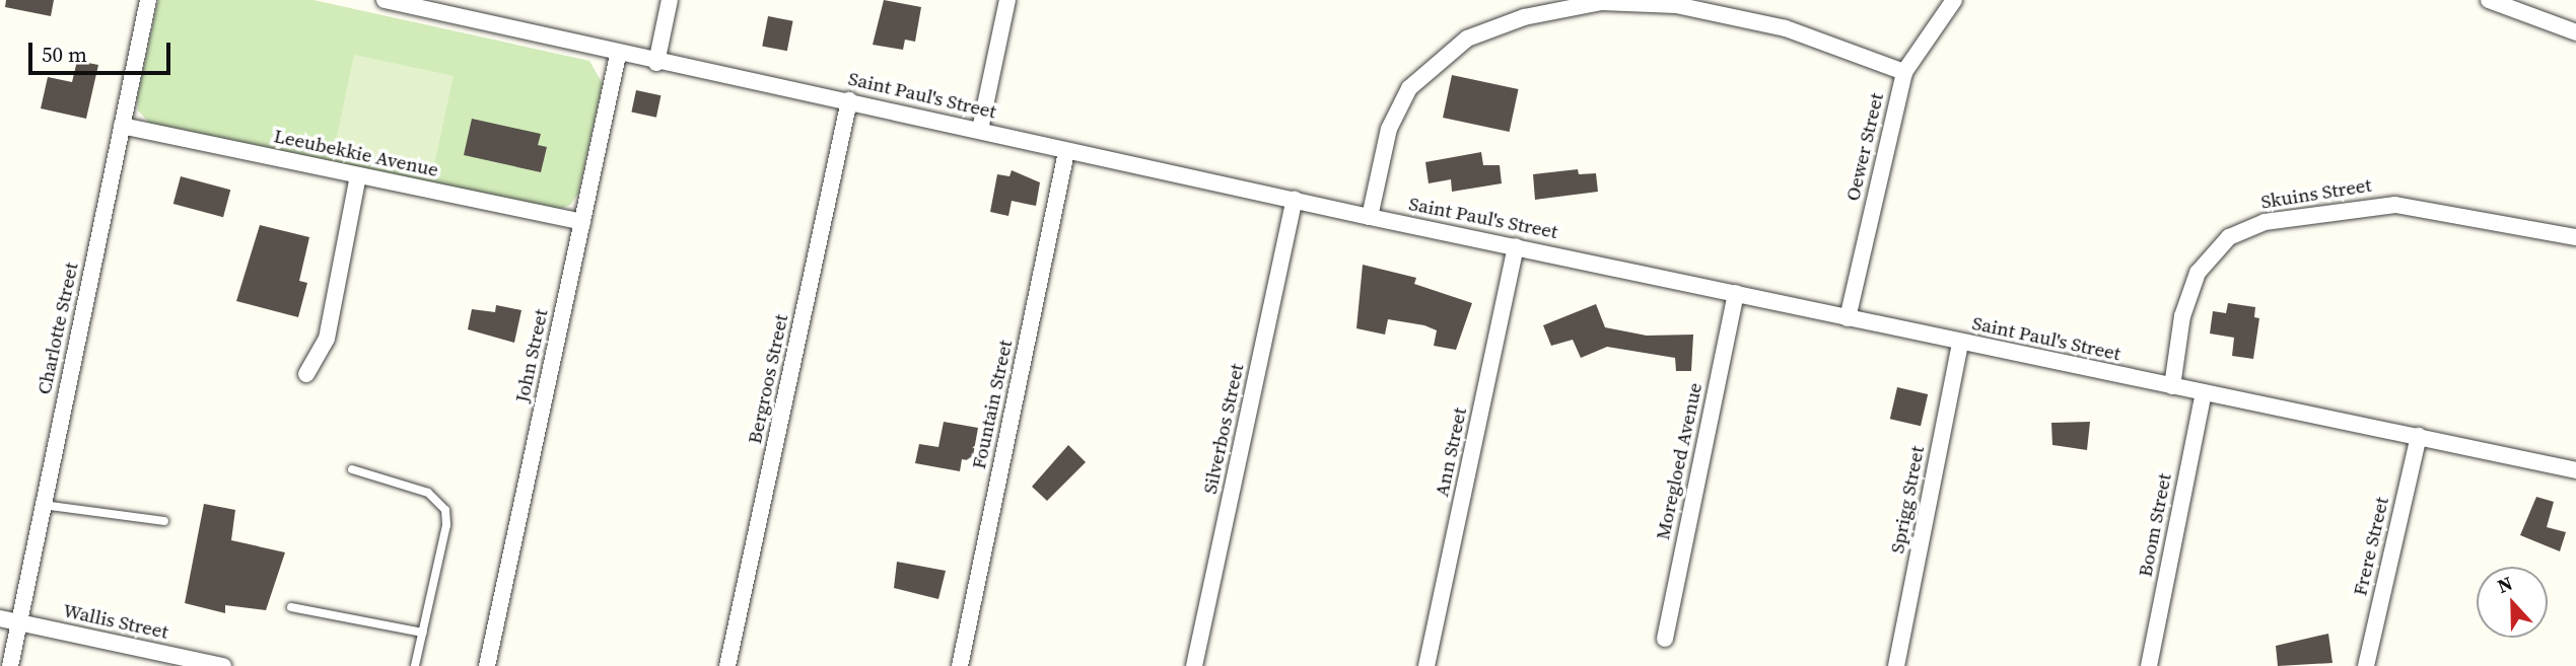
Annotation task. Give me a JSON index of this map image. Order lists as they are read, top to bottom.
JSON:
{
  "streets": {
    "street": [
      "Saint Paul's Street",
      "Oewer Street",
      "Leeubekkie Avenue",
      "Skuins Street",
      "Charlotte Street",
      "John Street",
      "Bergroos Street",
      "Fountain Street",
      "Silverbos Street",
      "Ann Street",
      "Moregloed Avenue",
      "Sprigg Street",
      "Boom Street",
      "Frere Street",
      "Wallis Street"
    ]
  },
  "crossings": [
    ["Saint Paul's Street", "Oewer Street"],
    ["Saint Paul's Street", "Skuins Street"],
    ["Saint Paul's Street", "John Street"],
    ["Saint Paul's Street", "Bergroos Street"],
    ["Saint Paul's Street", "Fountain Street"],
    ["Saint Paul's Street", "Silverbos Street"],
    ["Saint Paul's Street", "Ann Street"],
    ["Saint Paul's Street", "Moregloed Avenue"],
    ["Saint Paul's Street", "Sprigg Street"],
    ["Saint Paul's Street", "Boom Street"],
    ["Saint Paul's Street", "Frere Street"],
    ["Leeubekkie Avenue", "Charlotte Street"],
    ["Leeubekkie Avenue", "John Street"],
    ["Charlotte Street", "Wallis Street"]
  ],
  "scale_bar": "50 m",
  "north": "top"
}
